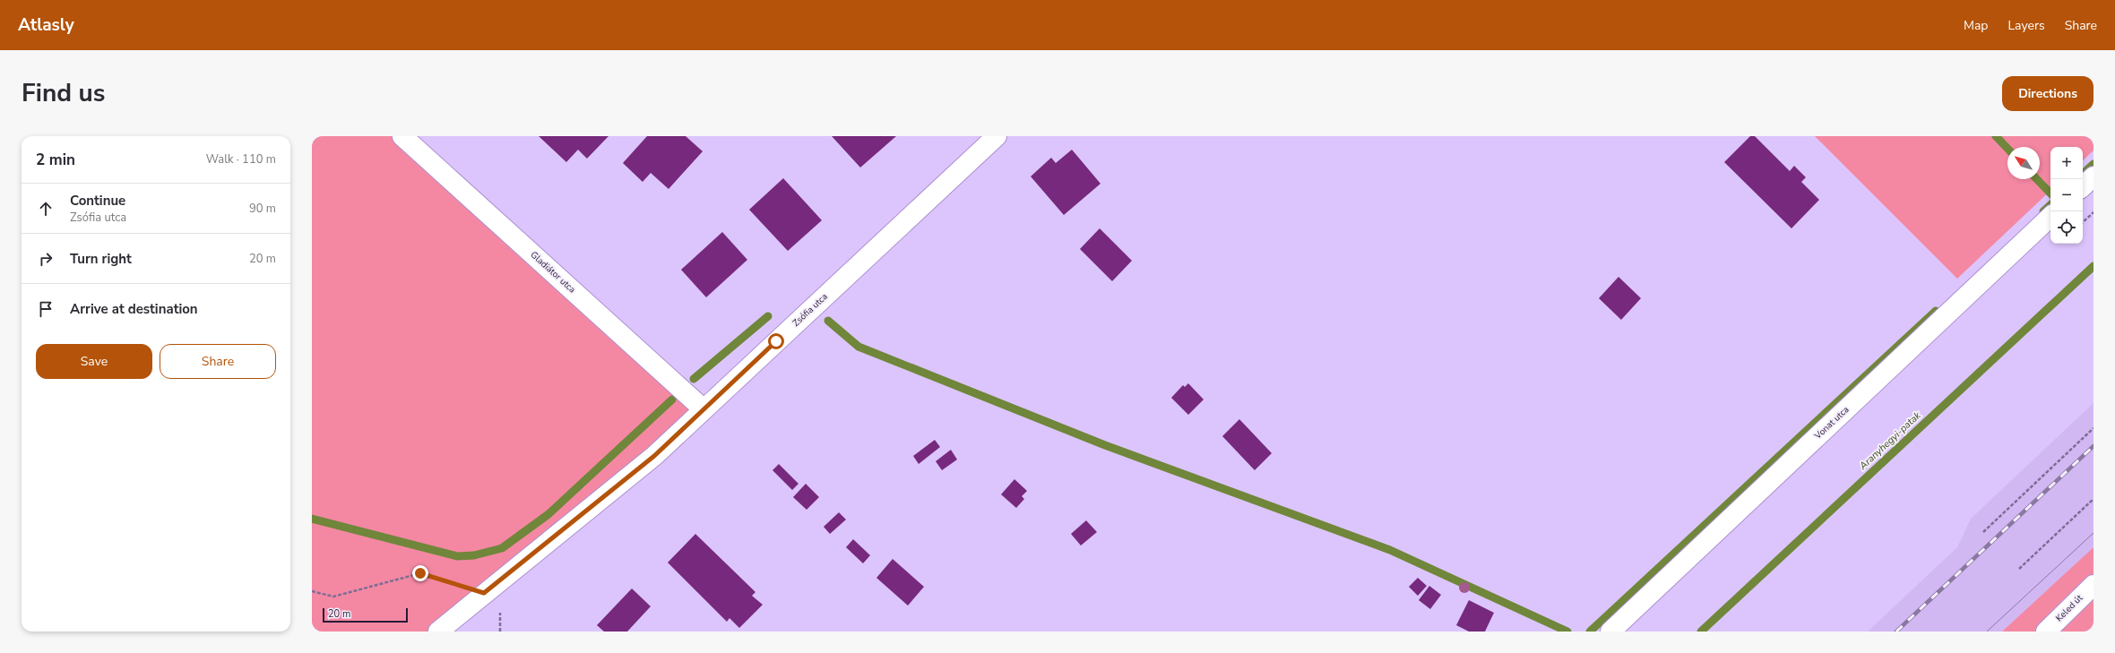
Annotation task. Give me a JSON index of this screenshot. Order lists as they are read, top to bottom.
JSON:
{
  "streets": {
    "street": [
      "Gladiátor utca",
      "Zsófia utca",
      "Vonat utca",
      "Keled út"
    ]
  },
  "crossings": [
    ["Gladiátor utca", "Zsófia utca"]
  ],
  "water": ["Aranyhegyi-patak"],
  "scale_bar": "20 m",
  "north": "top left",
  "page": {
    "header": "Atlasly",
    "nav": ["Map", "Layers", "Share"],
    "title": "Find us",
    "buttons": [
      "Directions",
      ["Save", "Share"]
    ],
    "heading": ["2 min", "Walk · 110 m"],
    "map_buttons": ["+", "−"],
    "list": [
      ["Continue", "Zsófia utca", "90 m"],
      ["Turn right", "20 m"],
      "Arrive at destination"
    ],
    "scale": "20 m"
  }
}
